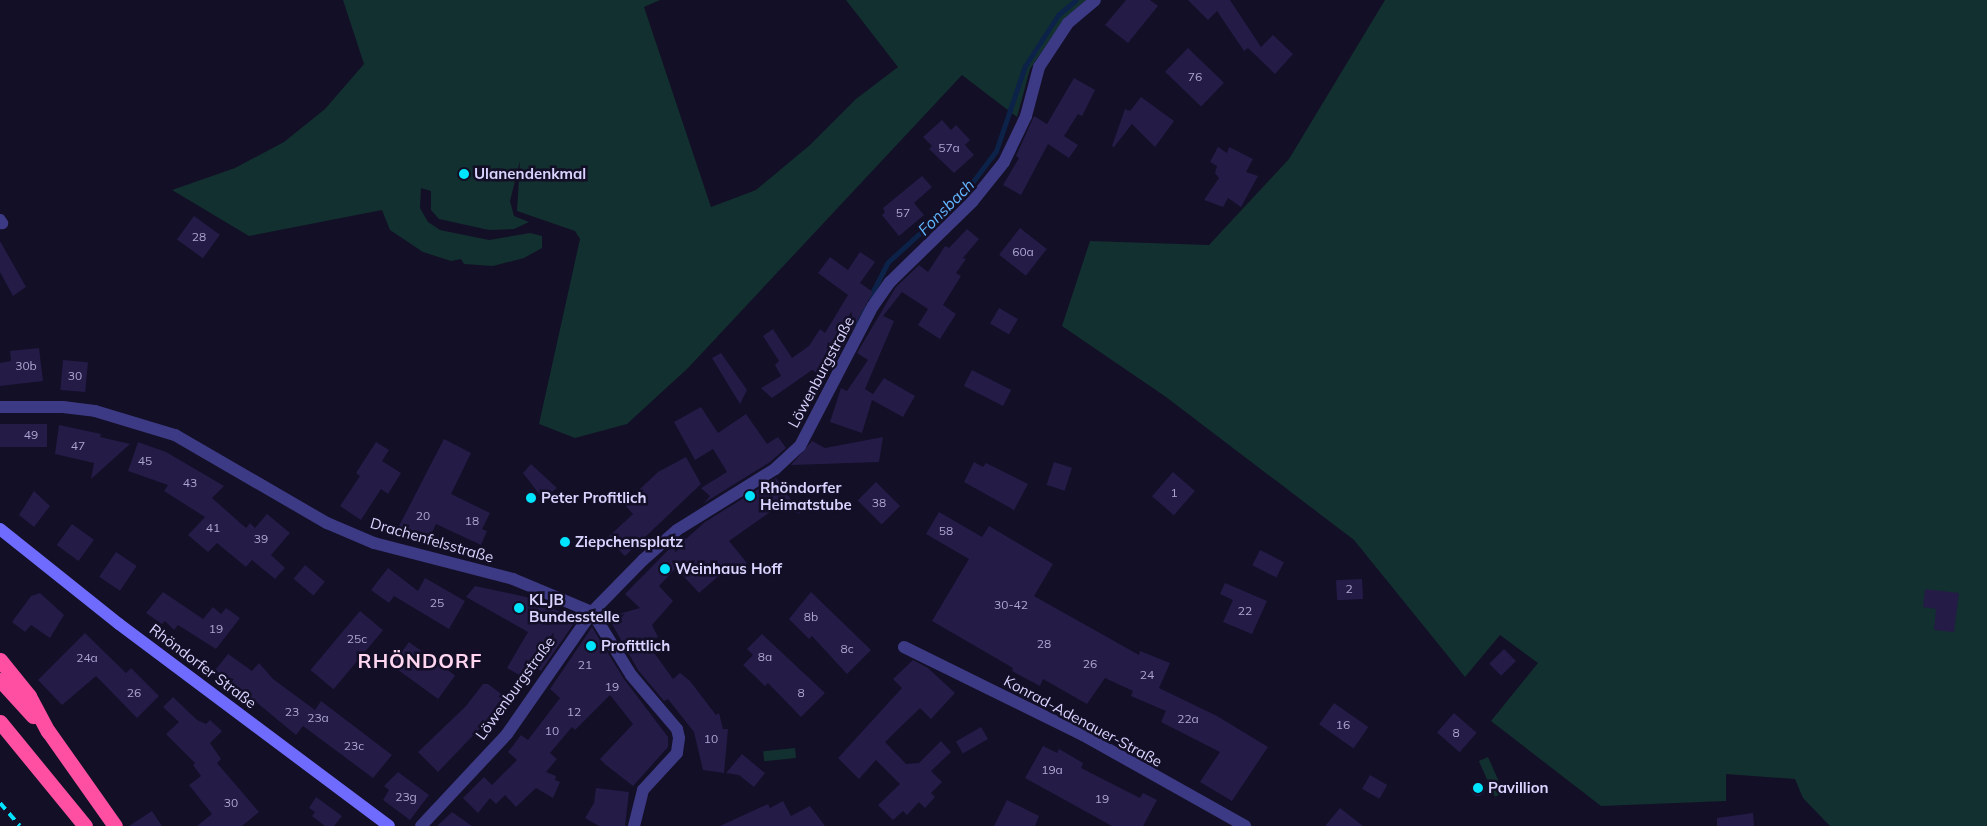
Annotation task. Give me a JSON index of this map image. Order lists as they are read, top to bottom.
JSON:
{
  "streets": {
    "main road": ["Rhöndorfer Straße"],
    "street": ["Löwenburgstraße", "Drachenfelsstraße", "Konrad-Adenauer-Straße"]
  },
  "crossings": [
    ["Löwenburgstraße", "Drachenfelsstraße"]
  ],
  "districts": ["RHÖNDORF"],
  "water": ["Fonsbach"],
  "places": [
    "Ulanendenkmal",
    "Rhöndorfer Heimatstube",
    "Peter Profitlich",
    "Ziepchensplatz",
    "Weinhaus Hoff",
    "KLJB Bundesstelle",
    "Profittlich",
    "Pavillion"
  ],
  "house_numbers": [
    "76",
    "57a",
    "57",
    "28",
    "60a",
    "30b",
    "30",
    "49",
    "47",
    "45",
    "43",
    "1",
    "38",
    "20",
    "18",
    "41",
    "58",
    "39",
    "2",
    "25",
    "30-42",
    "22",
    "8b",
    "19",
    "25c",
    "28",
    "8c",
    "8a",
    "24a",
    "26",
    "21",
    "24",
    "19",
    "26",
    "8",
    "23",
    "12",
    "23a",
    "22a",
    "16",
    "10",
    "8",
    "10",
    "23c",
    "19a",
    "23g",
    "19",
    "30"
  ]
}
